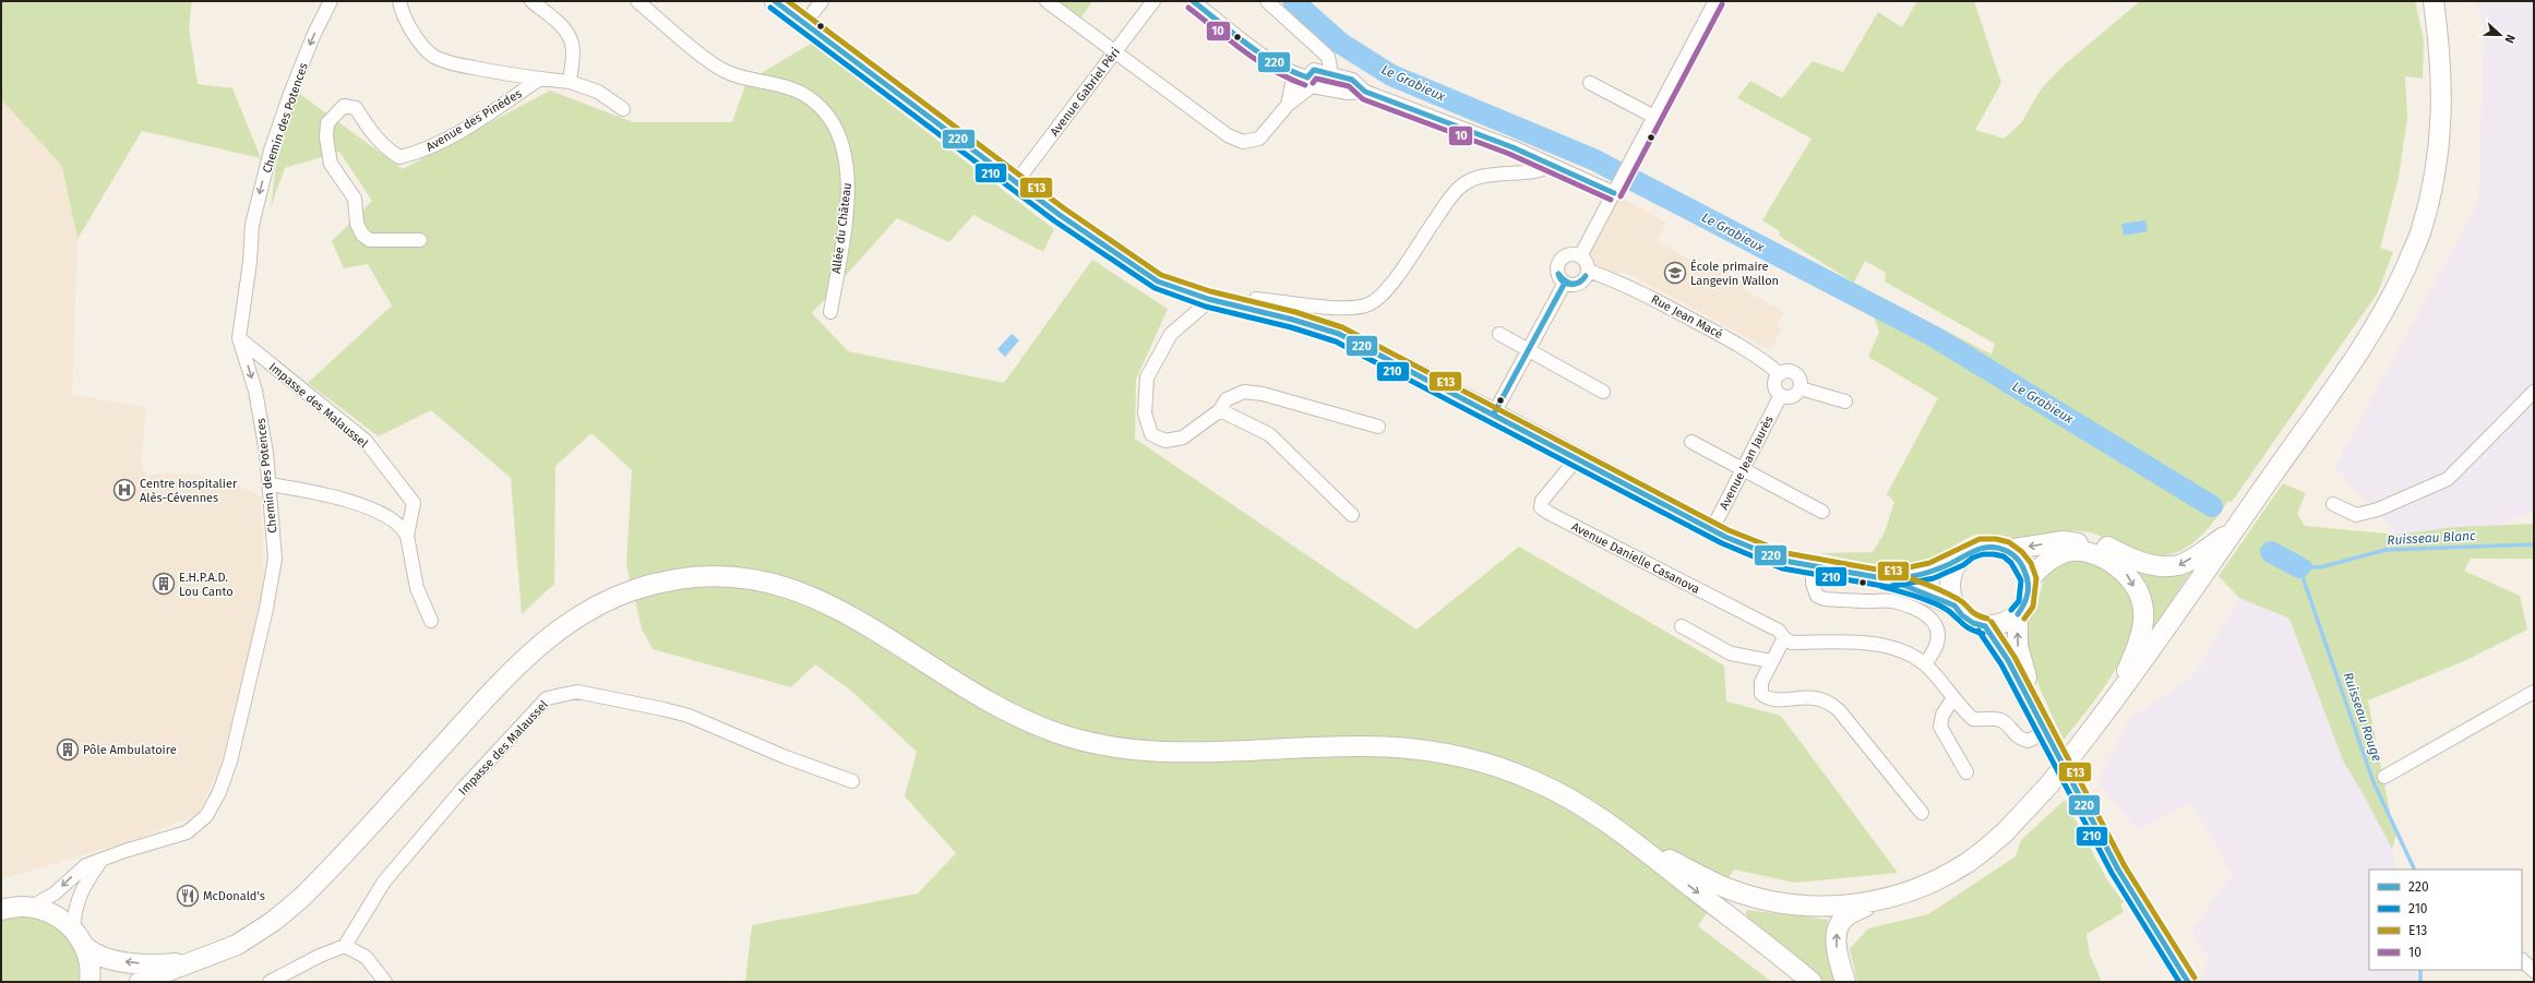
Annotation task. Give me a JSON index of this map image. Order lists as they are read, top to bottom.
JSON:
{
  "streets": {
    "street": [
      "Avenue Gabriel Péri",
      "Chemin des Potences",
      "Avenue des Pinèdes",
      "Allée du Château",
      "Rue Jean Macé",
      "Impasse des Malaussel",
      "Avenue Jean Jaurès",
      "Avenue Danielle Casanova"
    ]
  },
  "crossings": [
    ["Chemin des Potences", "Impasse des Malaussel"],
    ["Rue Jean Macé", "Avenue Jean Jaurès"]
  ],
  "one_way": ["Chemin des Potences"],
  "water": ["Le Grabieux", "Ruisseau Blanc", "Ruisseau Rouge"],
  "places": {
    "school or university": ["École primaire Langevin Wallon"],
    "hospital": ["Centre hospitalier Alès-Cévennes"],
    "building": ["E.H.P.A.D. Lou Canto", "Pôle Ambulatoire"],
    "restaurant": ["McDonald's"]
  },
  "lines": [
    "transit line 220",
    "transit line E13",
    "transit line 10",
    "transit line 210"
  ],
  "legend": [
    "220",
    "210",
    "E13",
    "10"
  ],
  "north": "right"
}
